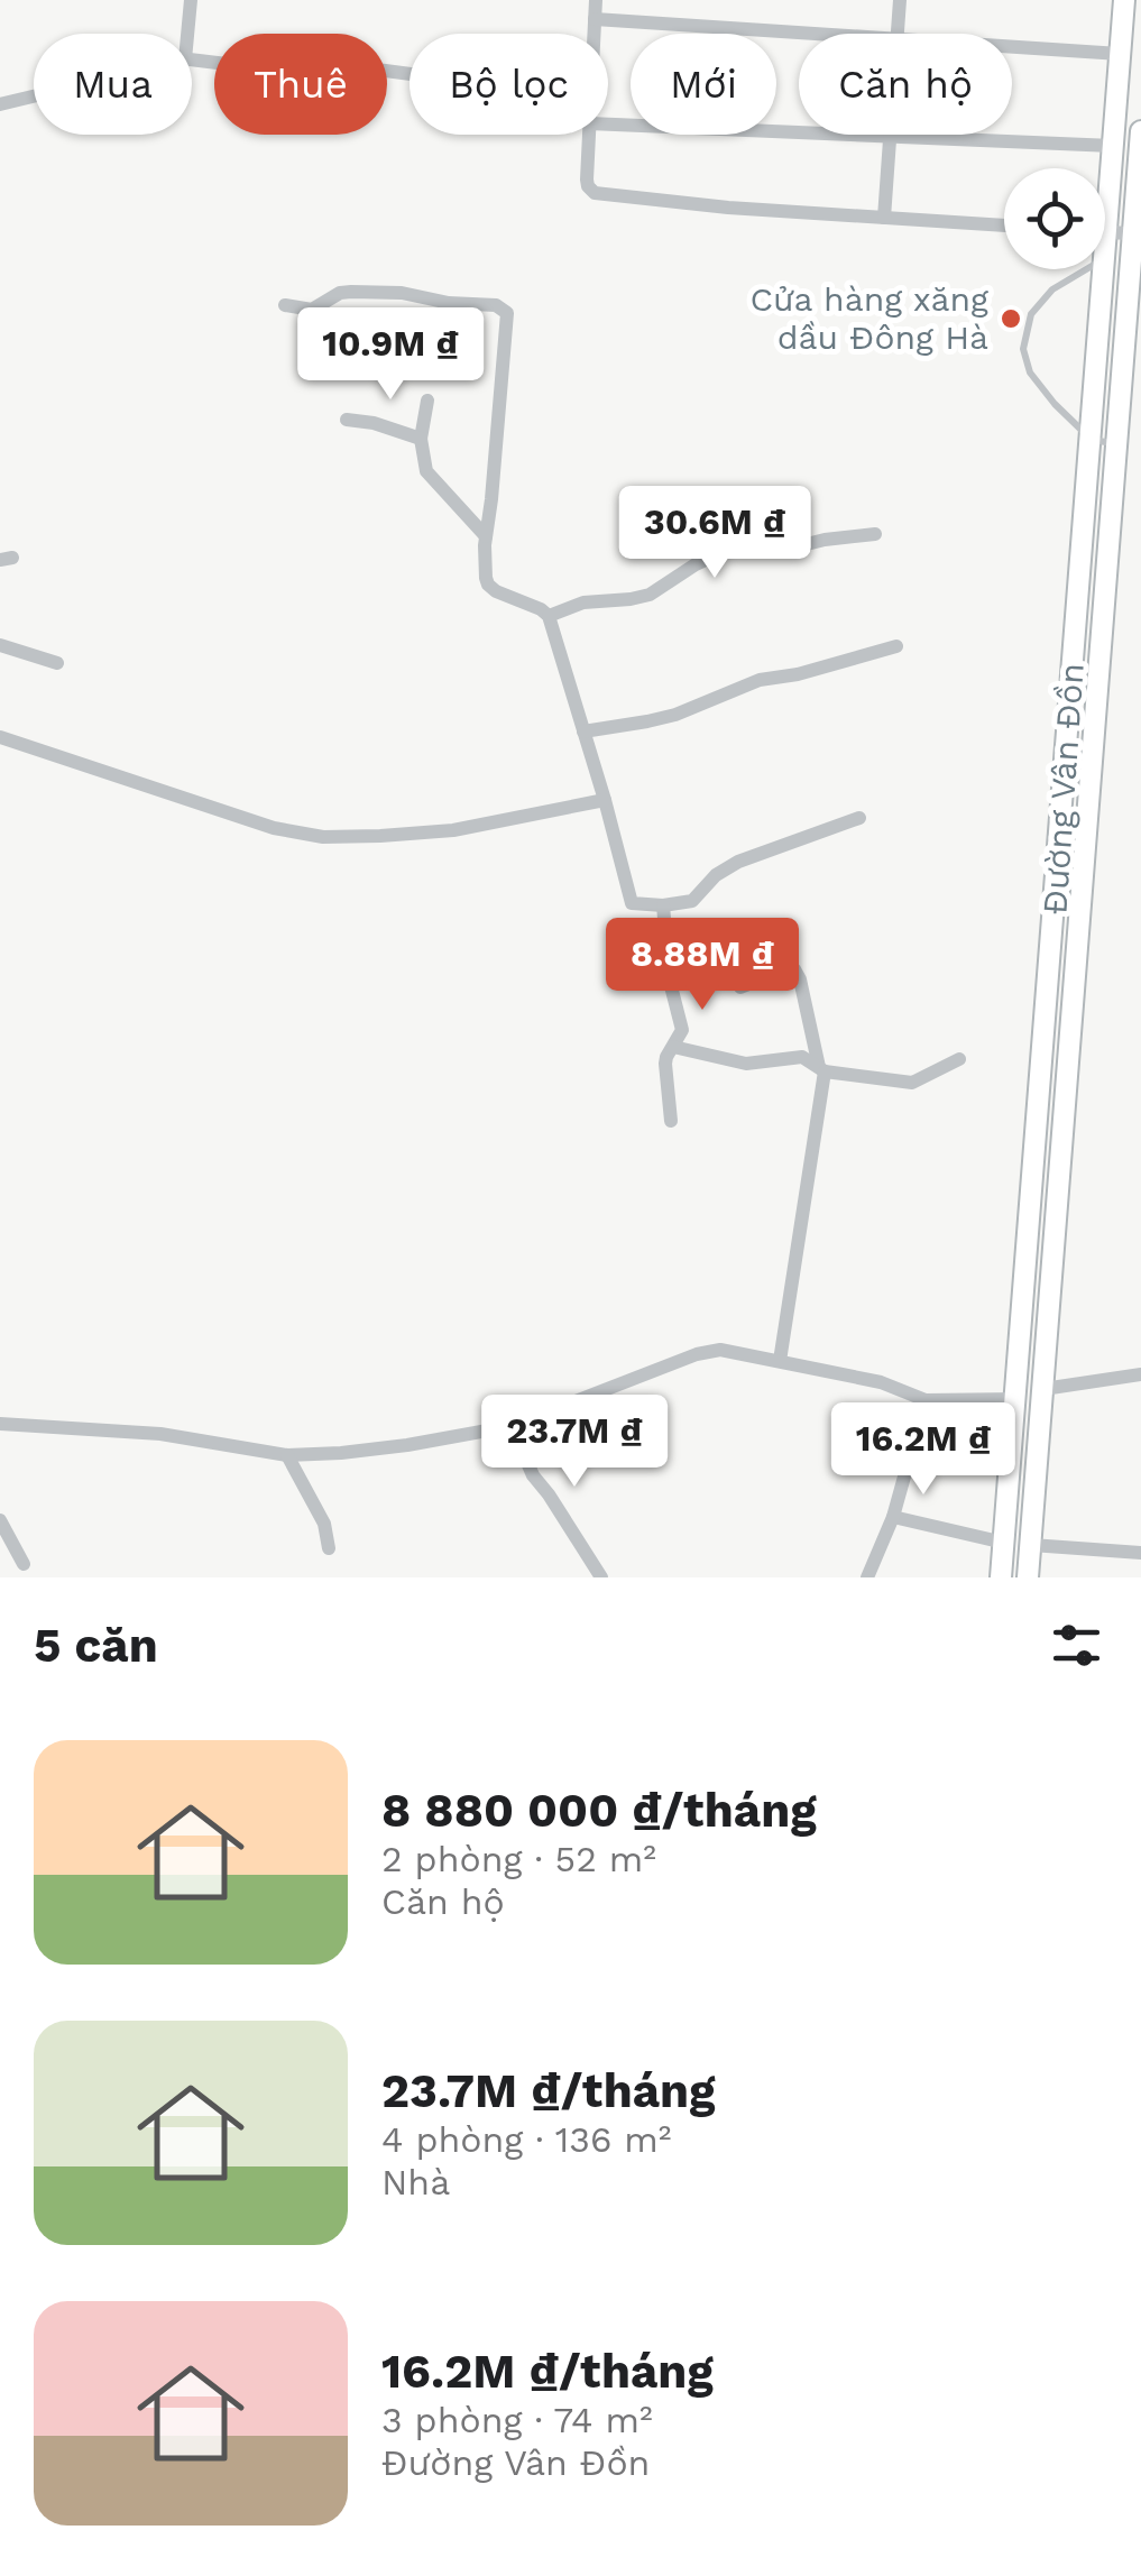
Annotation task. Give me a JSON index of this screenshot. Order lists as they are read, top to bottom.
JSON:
{
  "streets": {
    "main road": ["Đường Vân Đồn"]
  },
  "places": ["Cửa hàng xăng dầu Đông Hà"],
  "page": {
    "chip": [
      "Mua",
      "Thuê",
      "Bộ lọc",
      "Mới",
      "Căn hộ"
    ],
    "price": [
      "10.9M ₫",
      "30.6M ₫",
      "8.88M ₫",
      "23.7M ₫",
      "16.2M ₫"
    ],
    "heading": "5 căn",
    "list": [
      {
        "name": "8 880 000 ₫/tháng",
        "note": "2 phòng · 52 m² · Căn hộ"
      },
      {
        "name": "23.7M ₫/tháng",
        "note": "4 phòng · 136 m² · Nhà"
      },
      {
        "name": "16.2M ₫/tháng",
        "note": "3 phòng · 74 m² · Đường Vân Đồn"
      }
    ]
  }
}
